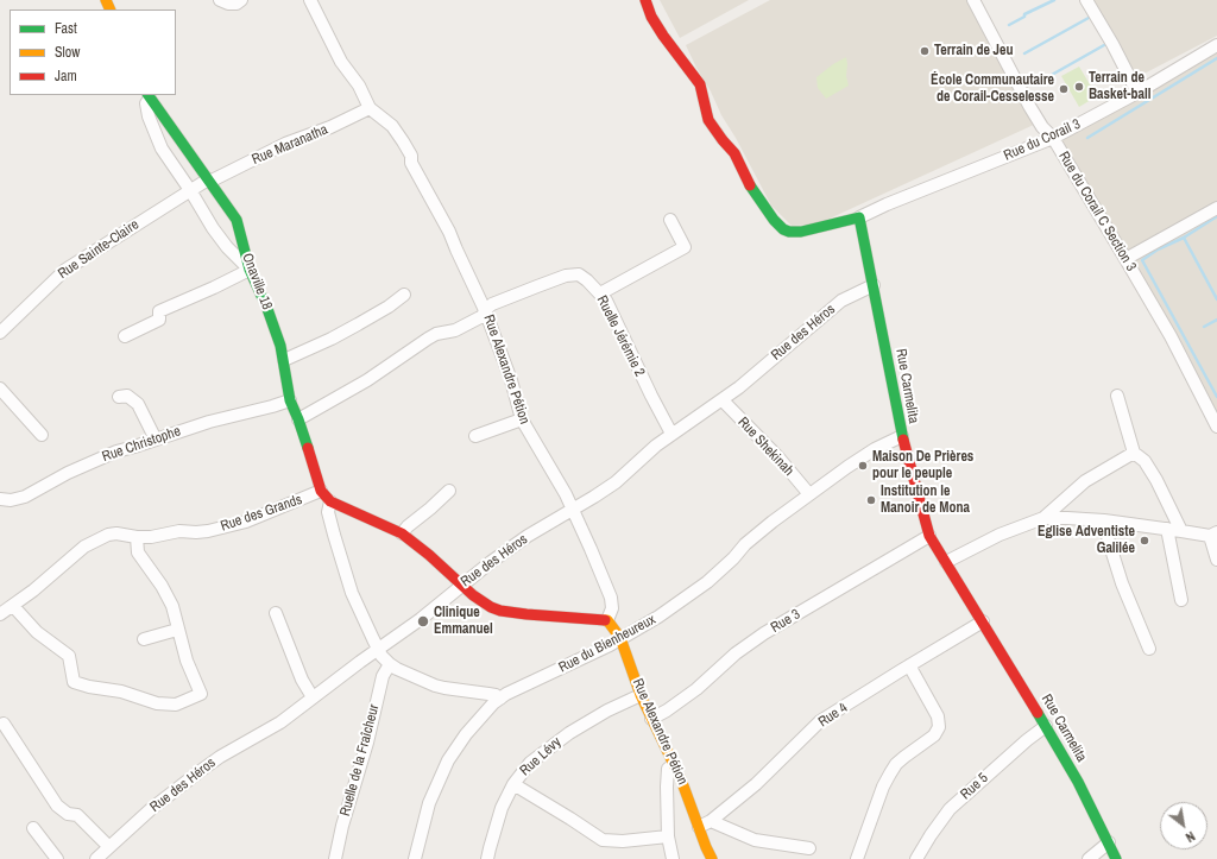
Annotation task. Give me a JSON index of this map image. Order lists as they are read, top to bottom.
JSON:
{
  "streets": {
    "street": [
      "Rue du Corail 3",
      "Rue Maranatha",
      "Rue du Corail C Section 3",
      "Rue Sainte-Claire",
      "Onaville 18",
      "Rue des Héros",
      "Ruelle Jérémie 2",
      "Rue Alexandre Pétion",
      "Rue Carmelita",
      "Rue Christophe",
      "Rue Shekinah",
      "Rue des Grands",
      "Rue 3",
      "Rue du Bienheureux",
      "Rue 4",
      "Rue Lévy",
      "Ruelle de la Fraîcheur",
      "Rue 5"
    ]
  },
  "crossings": [
    ["Rue du Corail 3", "Rue du Corail C Section 3"],
    ["Rue du Corail 3", "Rue Carmelita"],
    ["Rue Maranatha", "Rue Sainte-Claire"],
    ["Rue Maranatha", "Onaville 18"],
    ["Rue Maranatha", "Rue Alexandre Pétion"],
    ["Rue Sainte-Claire", "Onaville 18"],
    ["Onaville 18", "Ruelle Jérémie 2"],
    ["Onaville 18", "Rue Christophe"],
    ["Onaville 18", "Rue des Grands"],
    ["Rue des Héros", "Ruelle Jérémie 2"],
    ["Rue des Héros", "Rue Alexandre Pétion"],
    ["Rue des Héros", "Rue Carmelita"],
    ["Rue des Héros", "Rue Shekinah"],
    ["Ruelle Jérémie 2", "Rue Alexandre Pétion"],
    ["Rue Alexandre Pétion", "Rue 3"],
    ["Rue Alexandre Pétion", "Rue du Bienheureux"],
    ["Rue Alexandre Pétion", "Rue 4"],
    ["Rue Alexandre Pétion", "Rue Lévy"],
    ["Rue Carmelita", "Rue 3"],
    ["Rue Carmelita", "Rue du Bienheureux"],
    ["Rue Carmelita", "Rue 4"],
    ["Rue Carmelita", "Rue 5"],
    ["Rue Shekinah", "Rue du Bienheureux"]
  ],
  "places": [
    "Terrain de Jeu",
    "Terrain de Basket-ball",
    "École Communautaire de Corail-Cesselesse",
    "Maison De Prières pour le peuple",
    "Institution le Manoir de Mona",
    "Eglise Adventiste Galilée",
    "Clinique Emmanuel"
  ],
  "legend": ["Fast", "Slow", "Jam"],
  "north": "bottom right"
}
